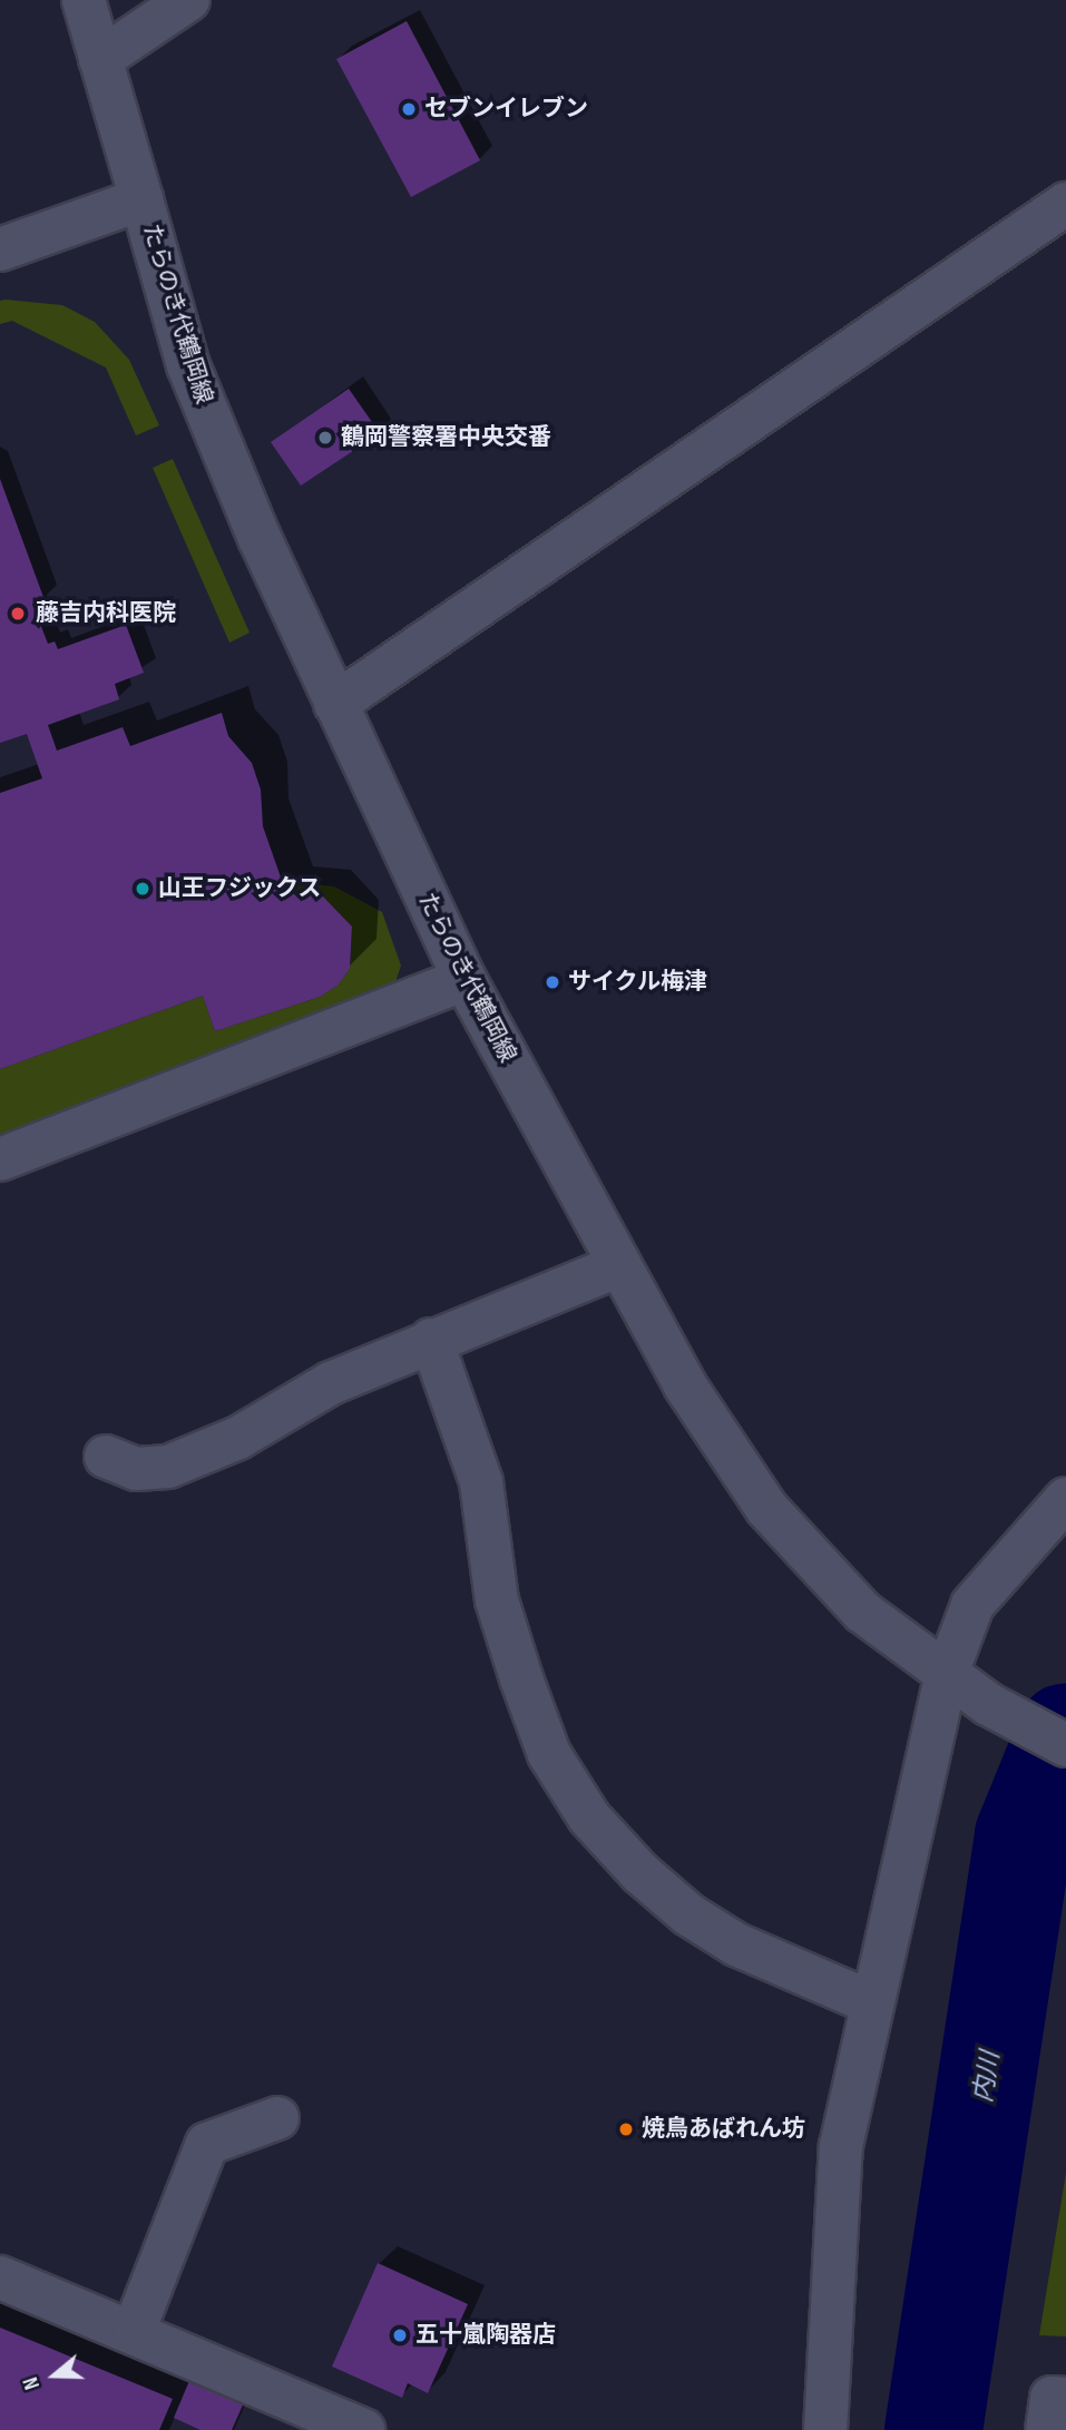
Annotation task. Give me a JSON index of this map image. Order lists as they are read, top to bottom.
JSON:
{
  "streets": {
    "street": ["たらのき代鶴岡線"]
  },
  "water": ["内川"],
  "places": [
    "セブンイレブン",
    "鶴岡警察署中央交番",
    "藤吉内科医院",
    "山王フジックス",
    "サイクル梅津",
    "焼鳥あばれん坊",
    "五十嵐陶器店"
  ],
  "north": "left"
}
